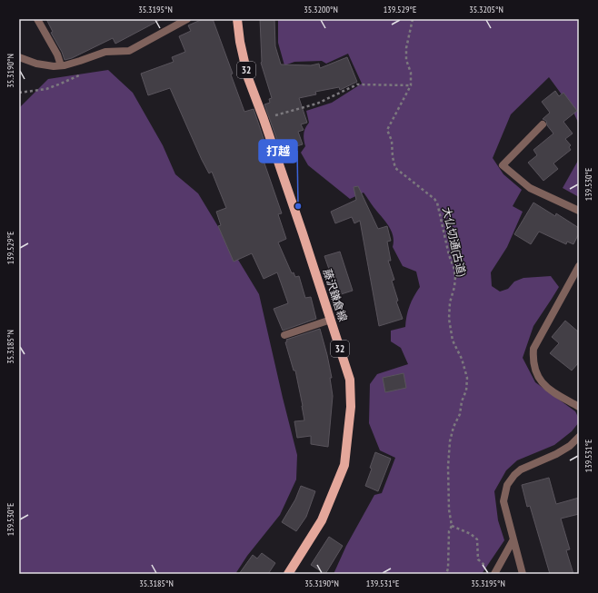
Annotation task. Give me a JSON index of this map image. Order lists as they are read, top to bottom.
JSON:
{
  "streets": {
    "main road": ["32", "藤沢鎌倉線"],
    "path": ["大仏切通(古道)"]
  },
  "places": ["打越"],
  "coordinates": [
    "35.3195°N",
    "35.3200°N",
    "139.529°E",
    "35.3205°N",
    "35.3190°N",
    "139.530°E",
    "35.3185°N",
    "139.531°E"
  ]
}
